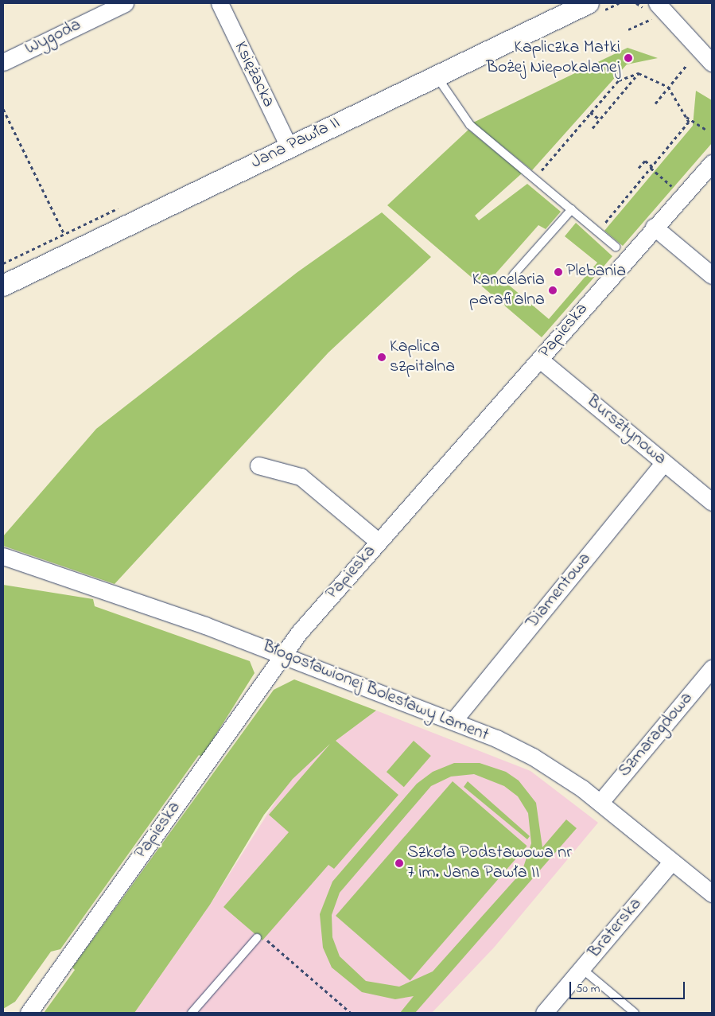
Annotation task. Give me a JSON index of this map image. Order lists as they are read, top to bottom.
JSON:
{
  "streets": {
    "street": [
      "Wygoda",
      "Księżacka",
      "Jana Pawła II",
      "Papieska",
      "Bursztynowa",
      "Diamentowa",
      "Błogosławionej Bolesławy Lament",
      "Szmaragdowa",
      "Braterska"
    ]
  },
  "crossings": [
    ["Księżacka", "Jana Pawła II"],
    ["Papieska", "Bursztynowa"],
    ["Papieska", "Błogosławionej Bolesławy Lament"],
    ["Bursztynowa", "Diamentowa"],
    ["Diamentowa", "Błogosławionej Bolesławy Lament"],
    ["Błogosławionej Bolesławy Lament", "Szmaragdowa"],
    ["Błogosławionej Bolesławy Lament", "Braterska"]
  ],
  "places": [
    "Kapliczka Matki Bożej Niepokalanej",
    "Plebania",
    "Kancelaria parafialna",
    "Kaplica szpitalna",
    "Szkoła Podstawowa nr 7 im. Jana Pawła II"
  ],
  "scale_bar": "50 m"
}
